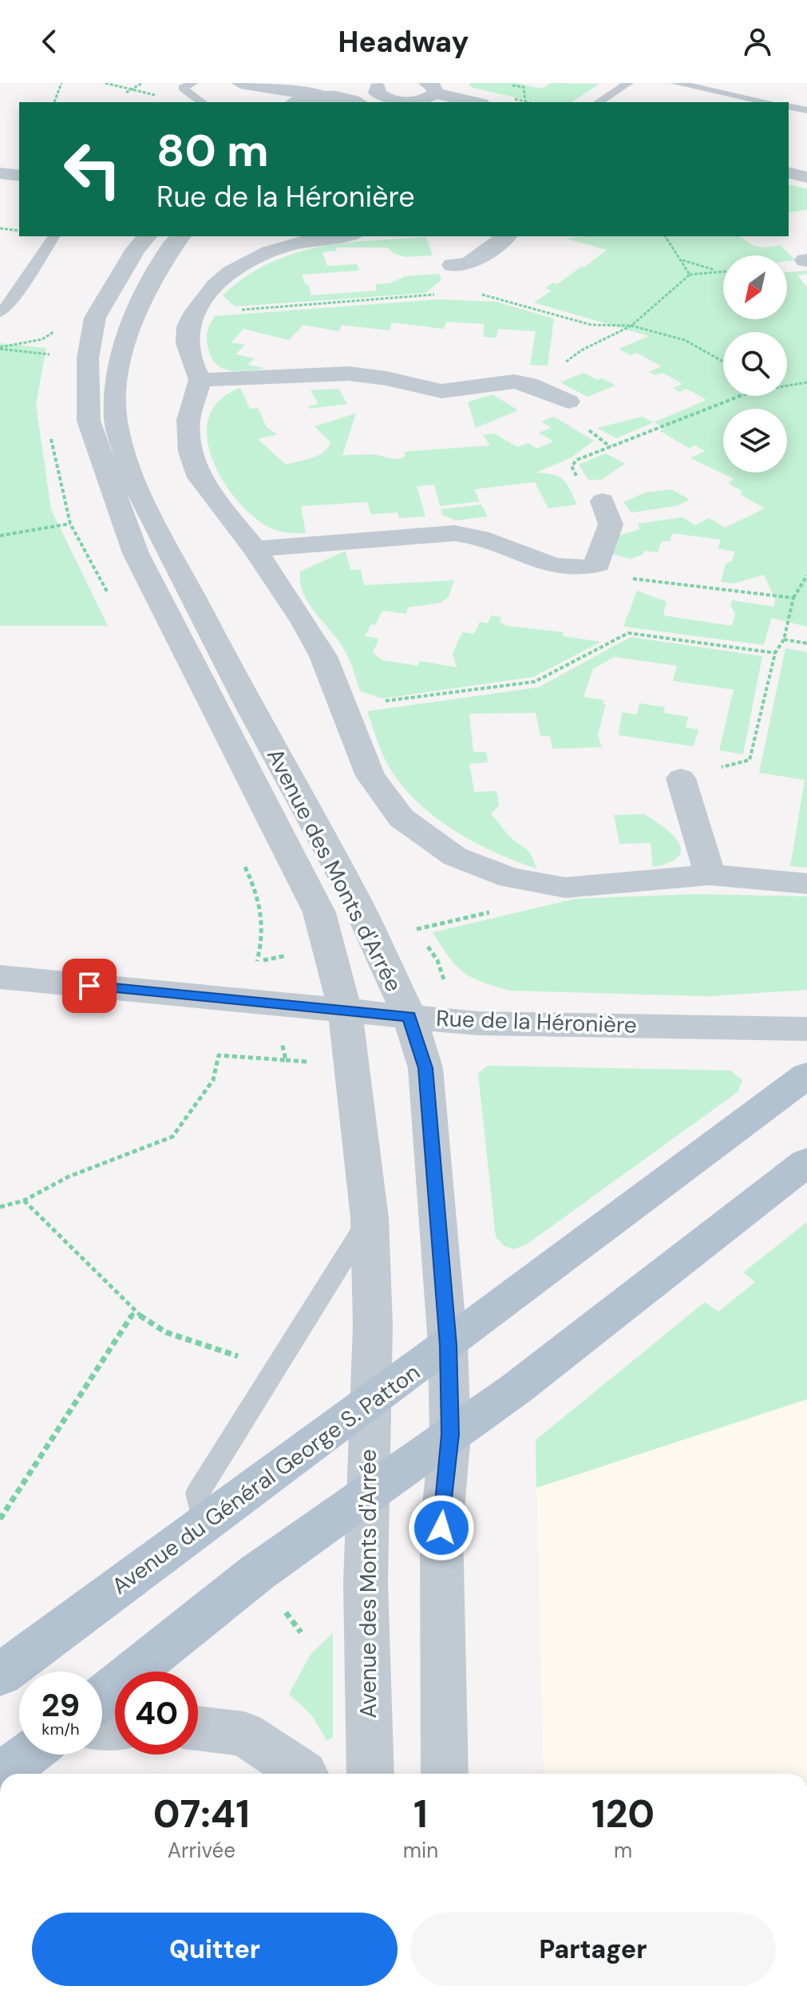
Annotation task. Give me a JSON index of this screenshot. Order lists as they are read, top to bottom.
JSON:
{
  "streets": {
    "main road": ["Avenue du Général George S. Patton"],
    "street": ["Avenue des Monts d'Arrée", "Rue de la Héronière"]
  },
  "crossings": [
    ["Avenue des Monts d'Arrée", "Rue de la Héronière"],
    ["Avenue des Monts d'Arrée", "Avenue du Général George S. Patton"]
  ],
  "north": "bottom left",
  "page": {
    "header": "Headway",
    "turn": ["80 m", "Rue de la Héronière"],
    "speed": "29 km/h",
    "limit": "40",
    "eta": [
      "07:41",
      "Arrivée",
      "1",
      "min",
      "120",
      "m"
    ],
    "buttons": ["Quitter", "Partager"]
  }
}
